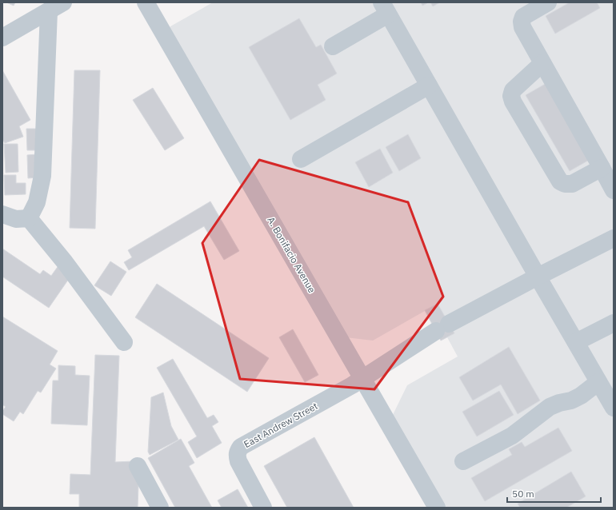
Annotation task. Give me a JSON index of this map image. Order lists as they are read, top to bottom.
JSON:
{
  "streets": {
    "street": ["A. Bonifacio Avenue", "East Andrew Street"]
  },
  "crossings": [
    ["A. Bonifacio Avenue", "East Andrew Street"]
  ],
  "scale_bar": "50 m"
}
